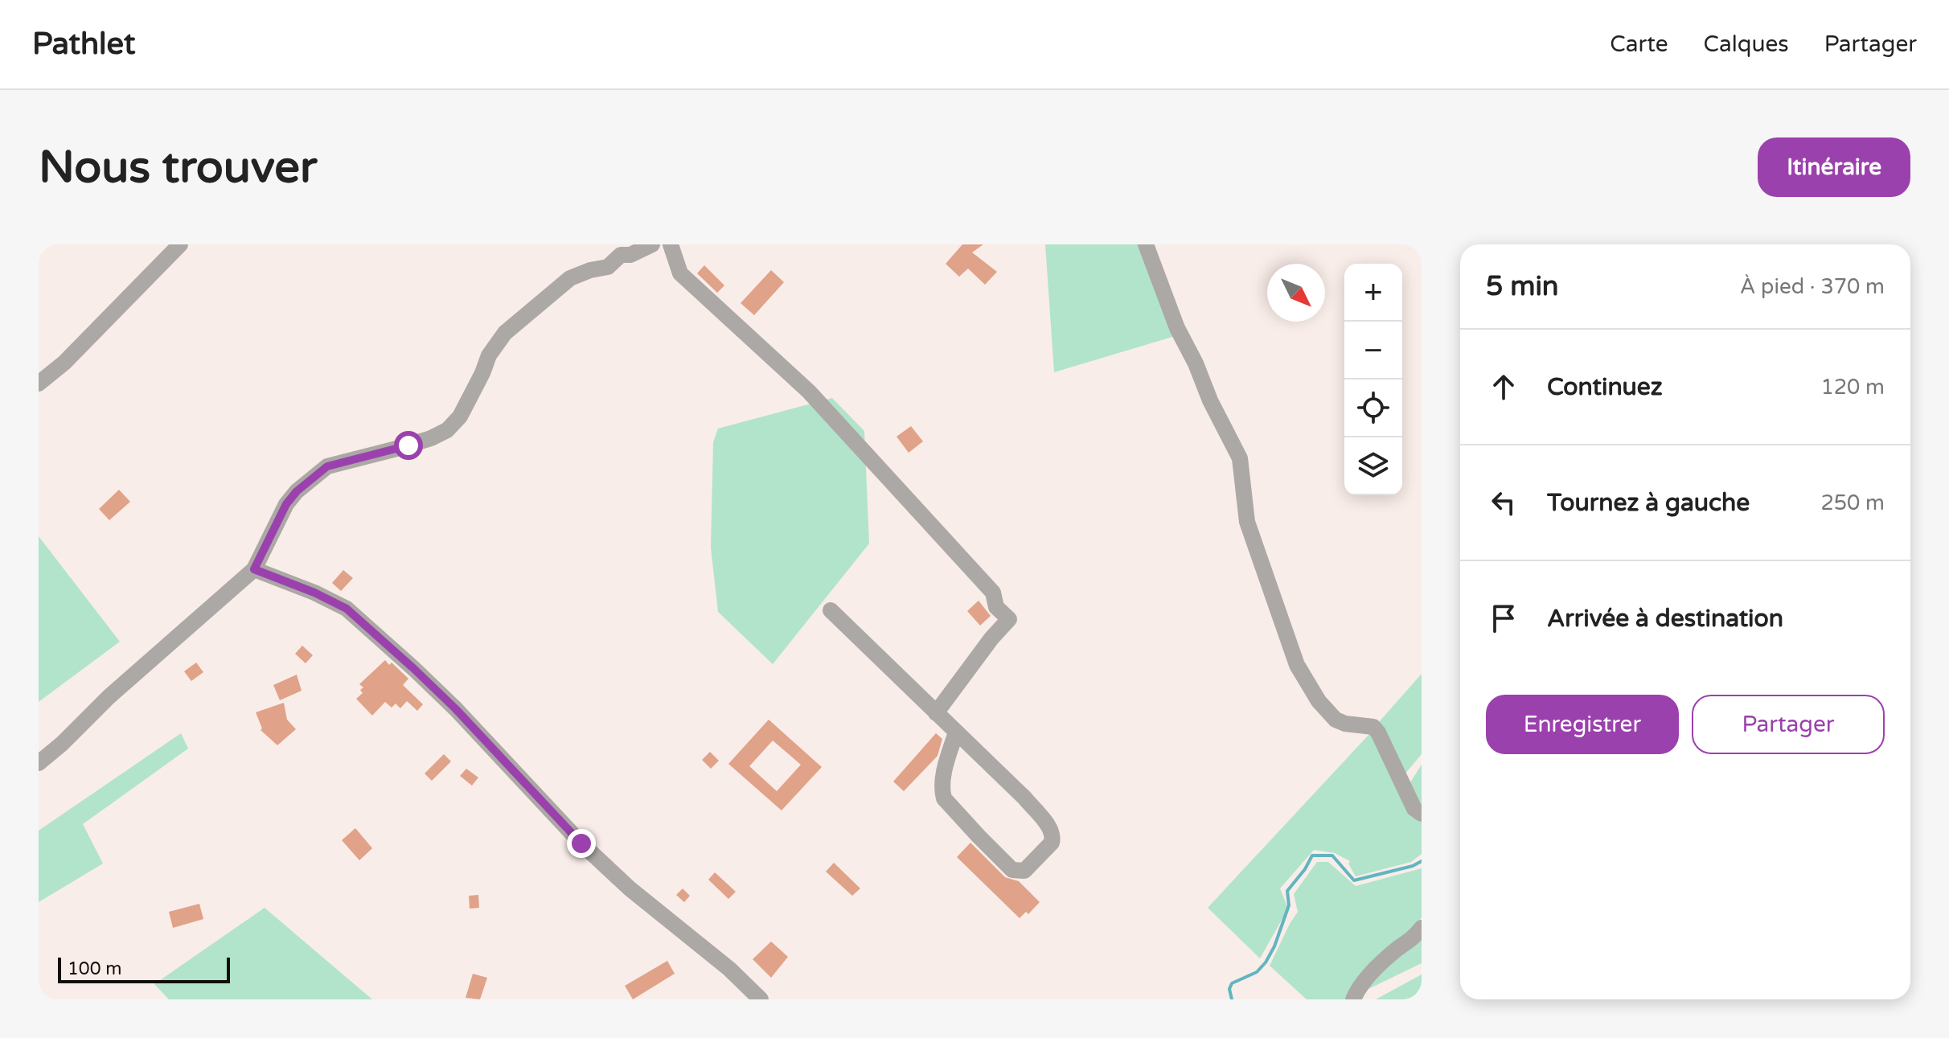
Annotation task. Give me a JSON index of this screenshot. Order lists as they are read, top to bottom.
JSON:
{
  "scale_bar": "100 m",
  "north": "bottom right",
  "page": {
    "header": "Pathlet",
    "nav": ["Carte", "Calques", "Partager"],
    "buttons": [
      "Itinéraire",
      ["Enregistrer", "Partager"]
    ],
    "title": "Nous trouver",
    "heading": ["5 min", "À pied · 370 m"],
    "map_buttons": ["+", "−"],
    "list": [
      ["Continuez", "120 m"],
      ["Tournez à gauche", "250 m"],
      "Arrivée à destination"
    ],
    "scale": "100 m"
  }
}
